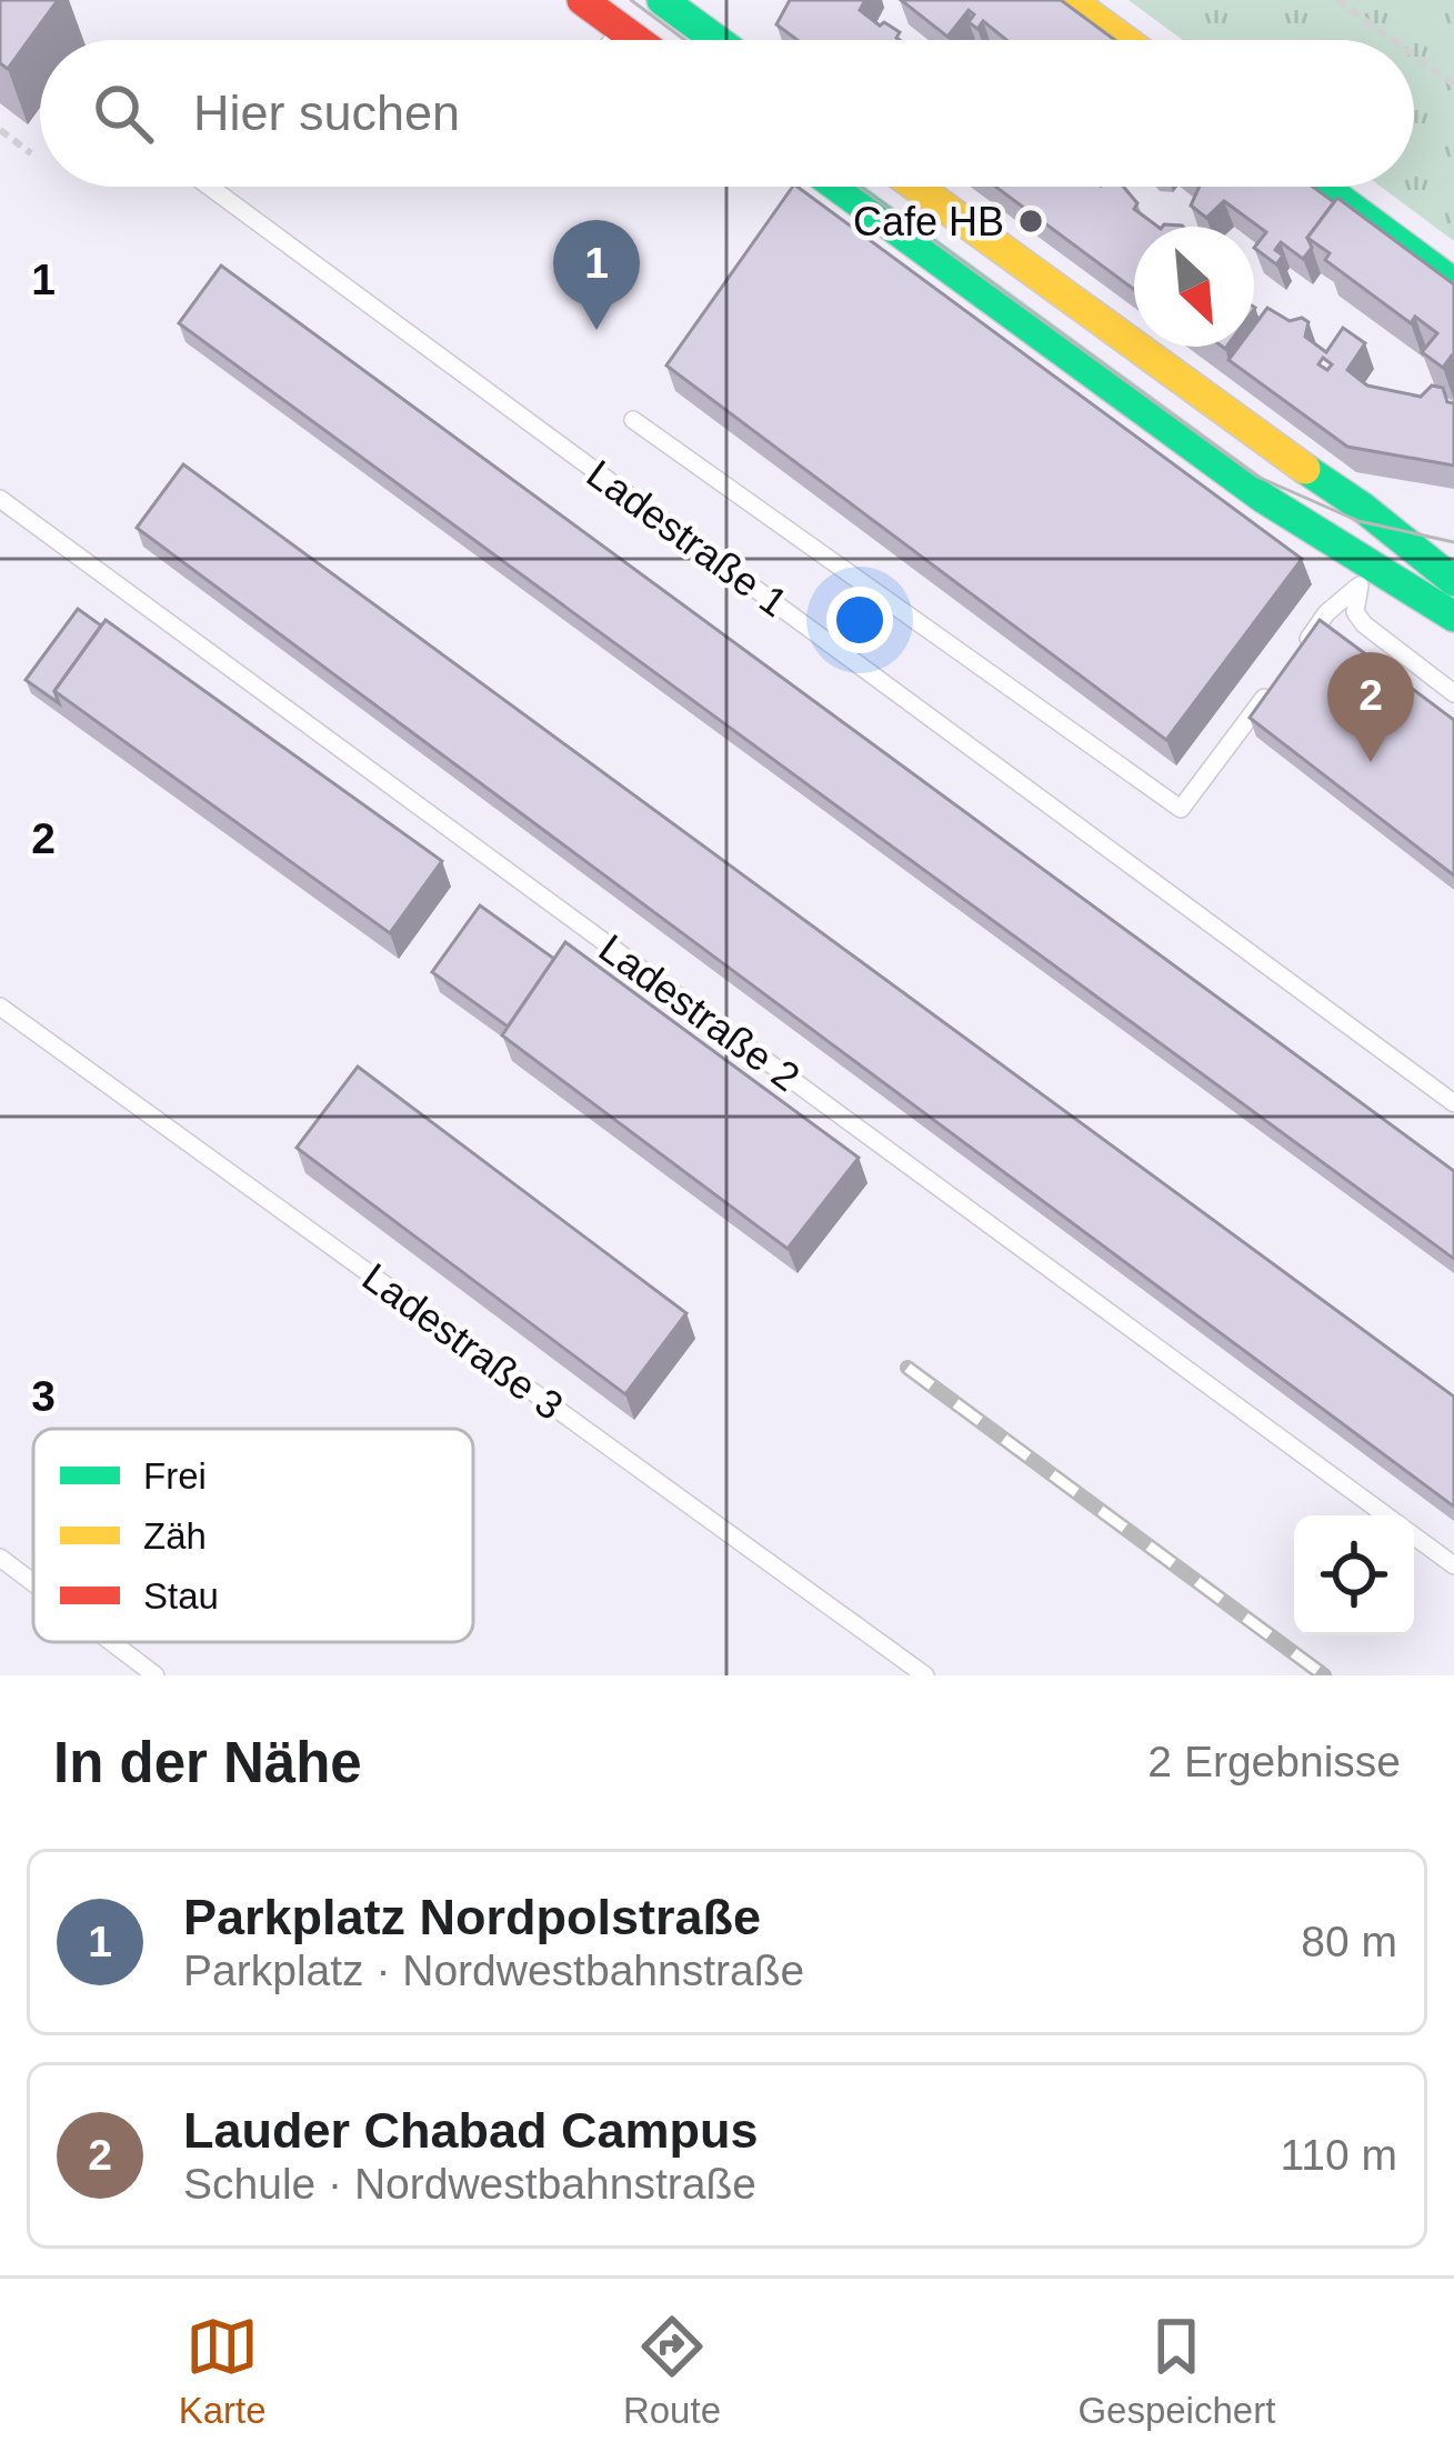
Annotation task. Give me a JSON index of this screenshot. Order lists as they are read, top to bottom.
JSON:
{
  "streets": {
    "lane": ["Ladestraße 1", "Ladestraße 2", "Ladestraße 3"]
  },
  "places": ["Cafe HB"],
  "legend": ["Frei", "Zäh", "Stau"],
  "north": "bottom right",
  "page": {
    "search": "Hier suchen",
    "pins": ["1", "2"],
    "heading": ["In der Nähe", "2 Ergebnisse"],
    "list": [
      {
        "mark": "1",
        "name": "Parkplatz Nordpolstraße",
        "note": "Parkplatz · Nordwestbahnstraße",
        "value": "80 m"
      },
      {
        "mark": "2",
        "name": "Lauder Chabad Campus",
        "note": "Schule · Nordwestbahnstraße",
        "value": "110 m"
      }
    ],
    "nav": ["Karte", "Route", "Gespeichert"]
  },
  "grid": {
    "rows": ["1", "2", "3"]
  }
}
